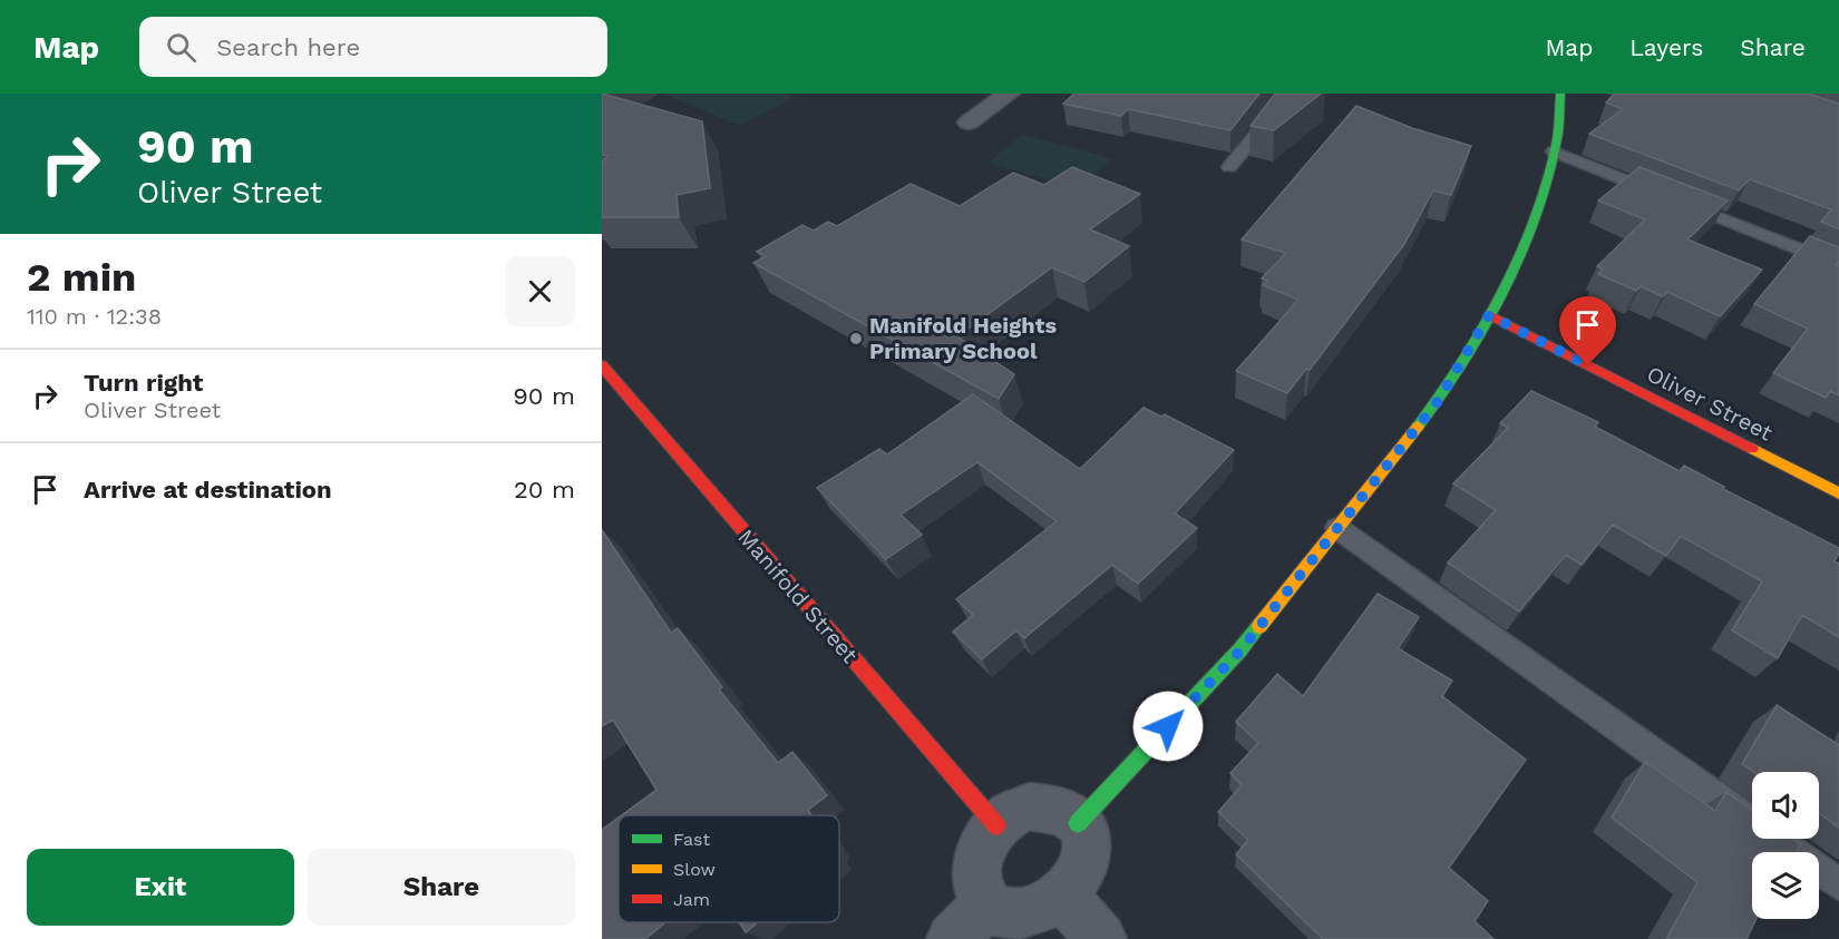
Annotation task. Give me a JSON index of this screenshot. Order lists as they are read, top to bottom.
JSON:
{
  "streets": {
    "street": ["Oliver Street", "Manifold Street"]
  },
  "places": ["Manifold Heights Primary School"],
  "legend": ["Fast", "Slow", "Jam"],
  "page": {
    "header": "Map",
    "search": "Search here",
    "nav": ["Map", "Layers", "Share"],
    "turn": ["90 m", "Oliver Street"],
    "heading": ["2 min", "110 m · 12:38"],
    "list": [
      {
        "name": "Turn right",
        "note": "Oliver Street",
        "value": "90 m"
      },
      {
        "name": "Arrive at destination",
        "value": "20 m"
      }
    ],
    "buttons": ["Exit", "Share"]
  }
}
